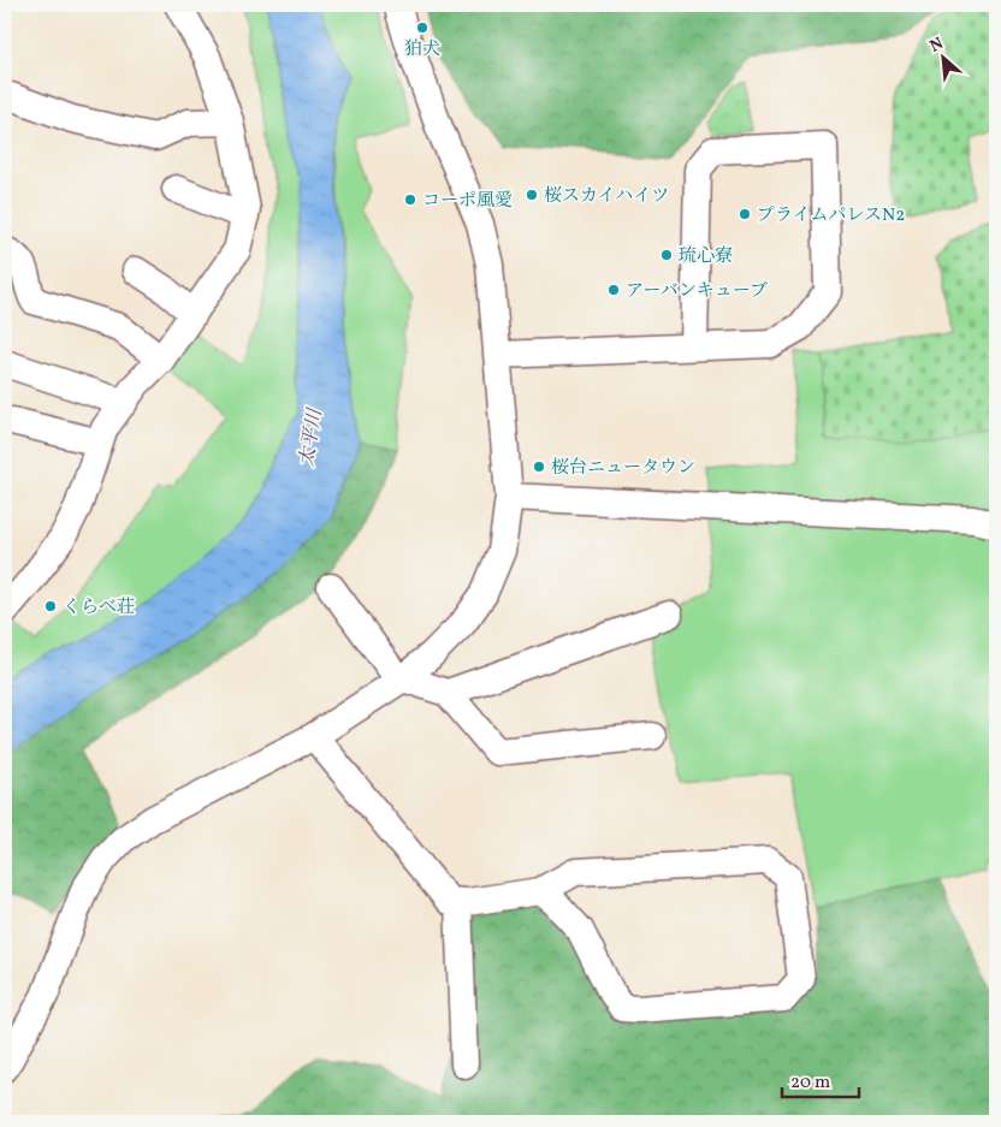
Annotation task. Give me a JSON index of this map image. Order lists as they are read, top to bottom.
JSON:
{
  "water": ["太平川"],
  "places": [
    "狛犬",
    "桜スカイハイツ",
    "コーポ風愛",
    "プライムパレスN2",
    "琉心寮",
    "アーバンキューブ",
    "桜台ニュータウン",
    "くらべ荘"
  ],
  "scale_bar": "20 m",
  "north": "top left"
}
